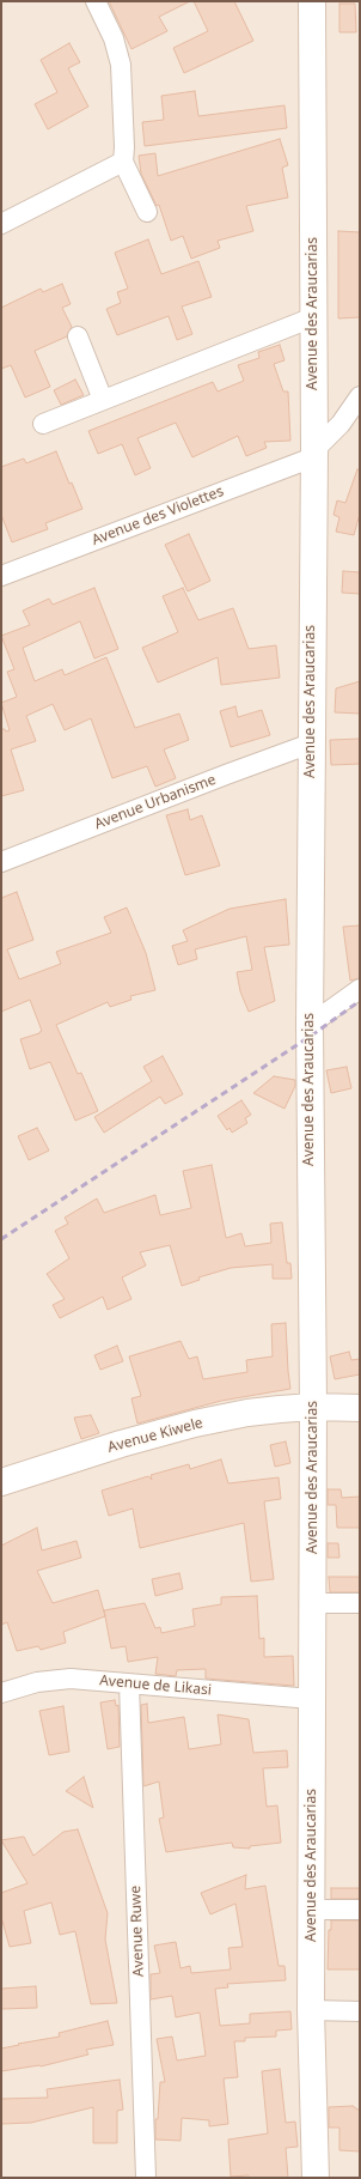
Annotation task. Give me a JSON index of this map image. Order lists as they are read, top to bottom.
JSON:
{
  "streets": {
    "street": [
      "Avenue des Araucarias",
      "Avenue des Violettes",
      "Avenue Urbanisme",
      "Avenue Kiwele",
      "Avenue de Likasi",
      "Avenue Ruwe"
    ]
  },
  "crossings": [
    ["Avenue des Araucarias", "Avenue des Violettes"],
    ["Avenue des Araucarias", "Avenue Urbanisme"],
    ["Avenue des Araucarias", "Avenue Kiwele"],
    ["Avenue des Araucarias", "Avenue de Likasi"],
    ["Avenue de Likasi", "Avenue Ruwe"]
  ]
}
